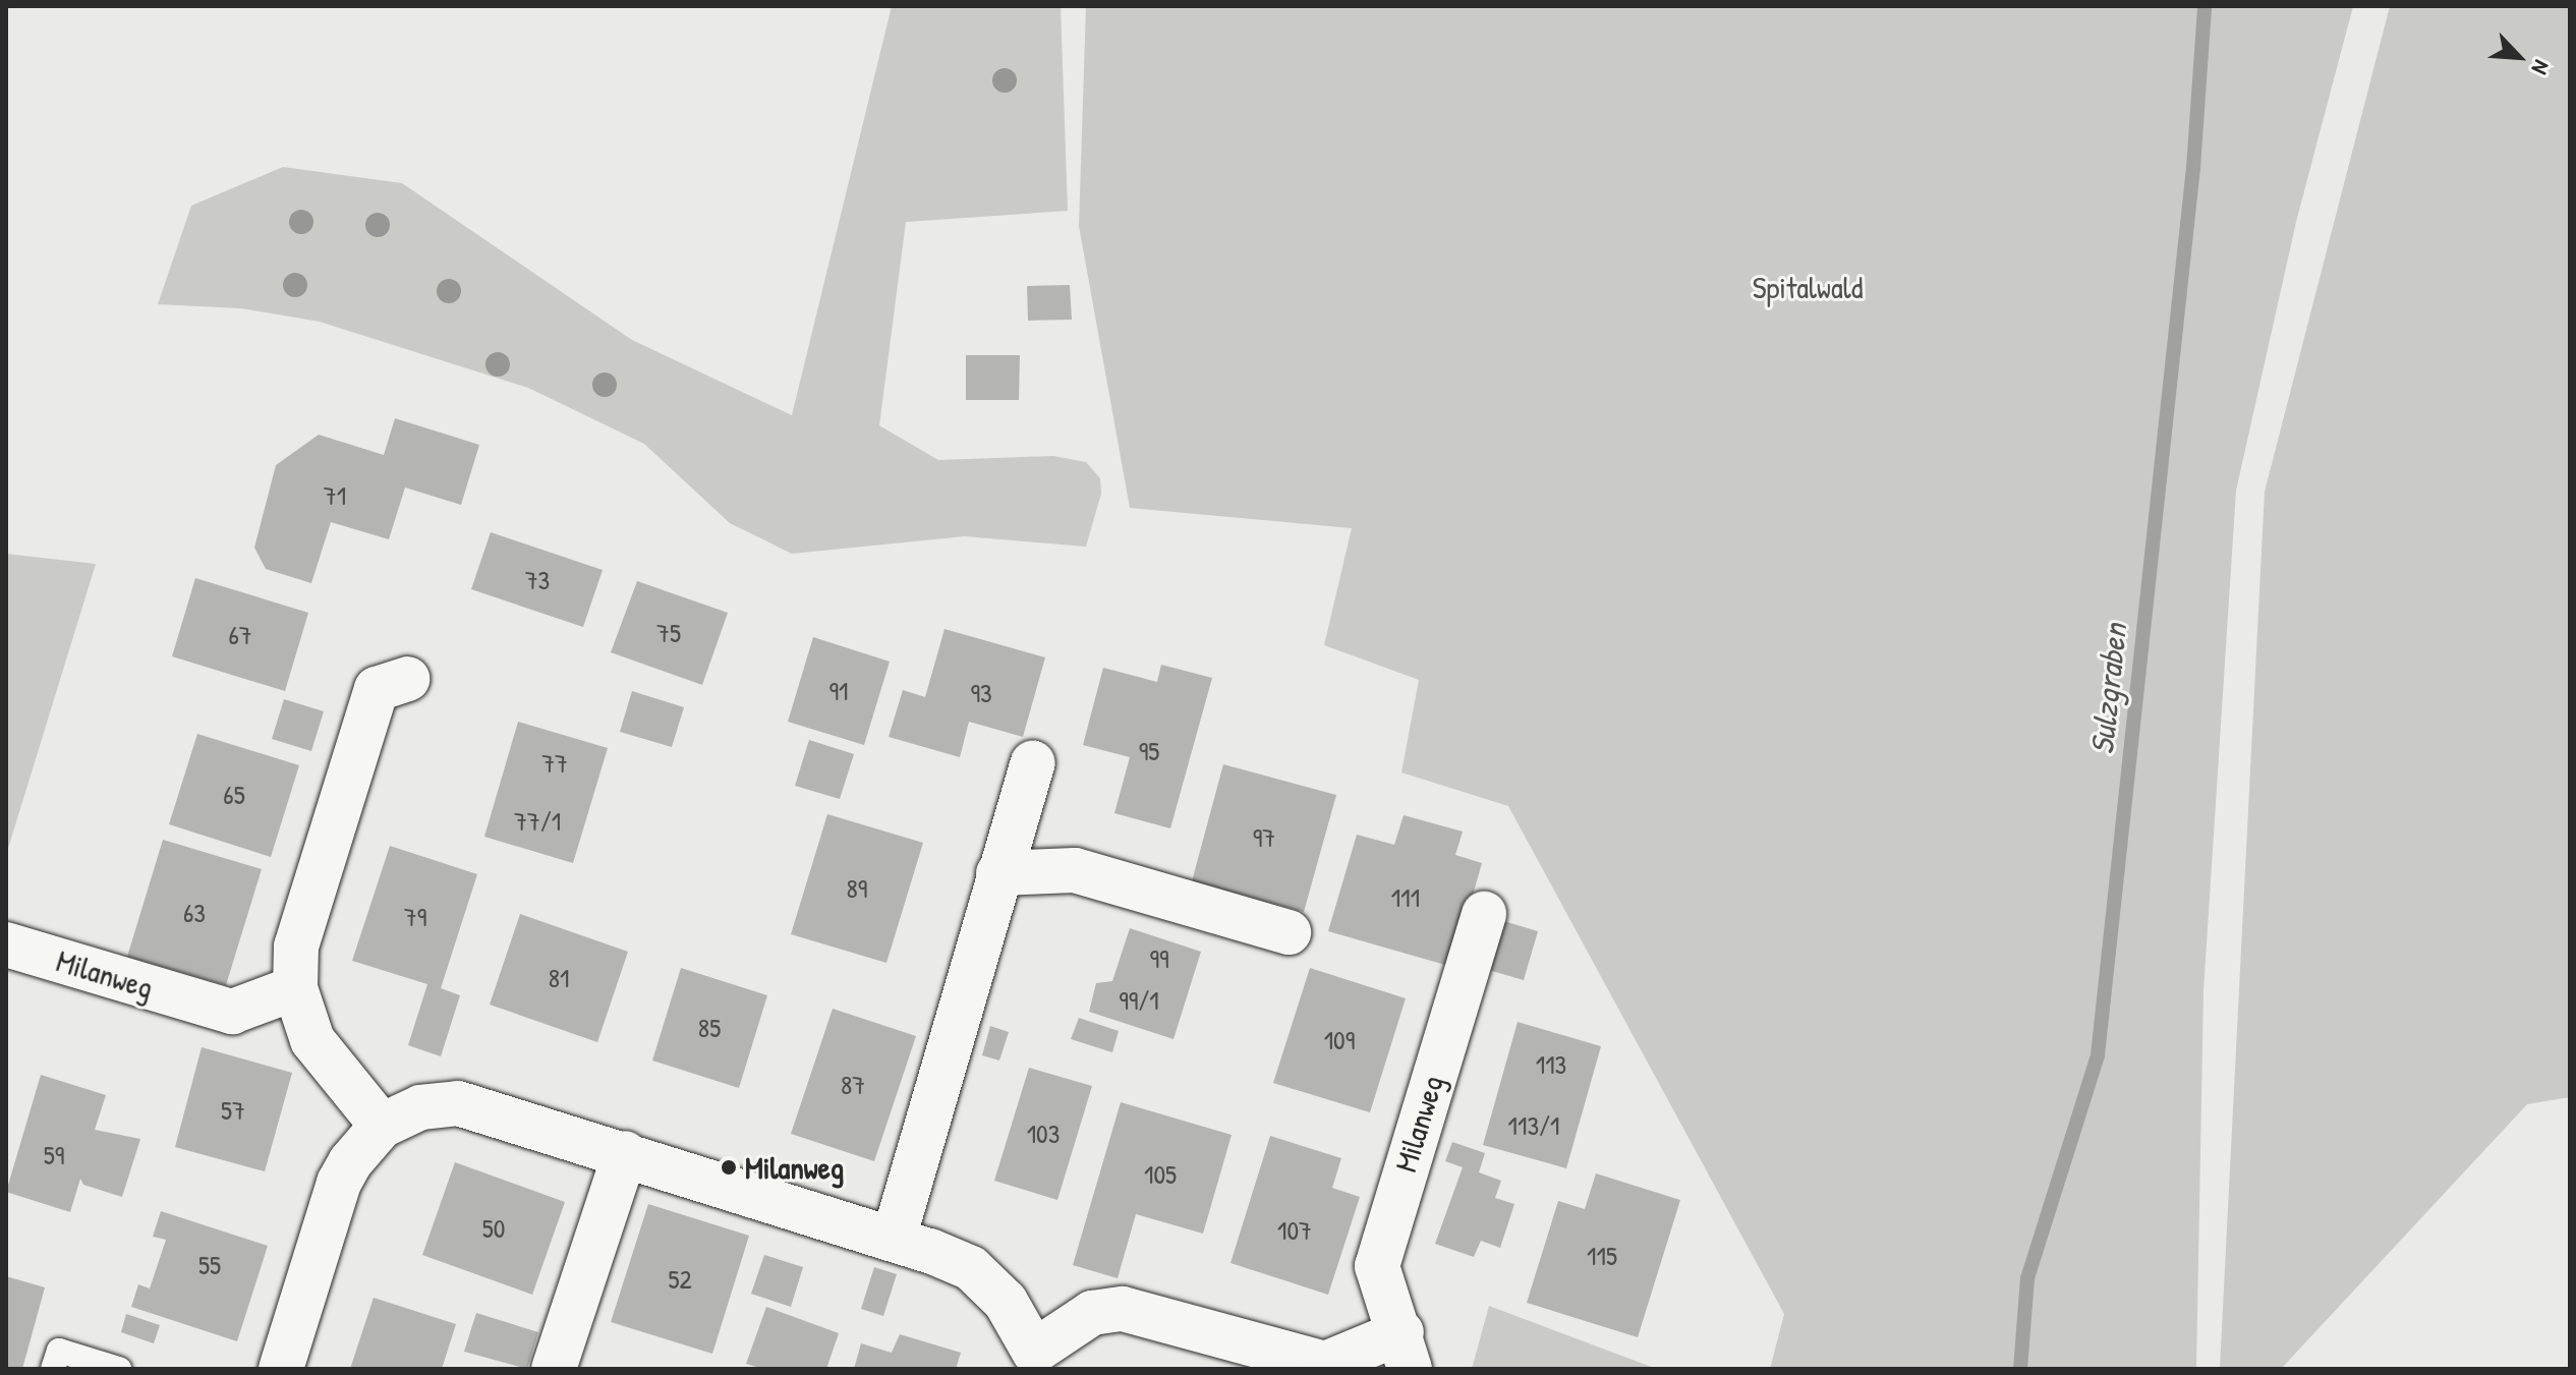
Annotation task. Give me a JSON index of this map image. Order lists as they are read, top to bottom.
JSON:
{
  "streets": {
    "street": ["Milanweg"]
  },
  "water": ["Sulzgraben"],
  "parks": ["Spitalwald"],
  "places": ["Milanweg"],
  "house_numbers": [
    "71",
    "73",
    "75",
    "67",
    "91",
    "93",
    "95",
    "77",
    "65",
    "77/1",
    "97",
    "89",
    "111",
    "63",
    "79",
    "99",
    "81",
    "99/1",
    "85",
    "109",
    "113",
    "87",
    "57",
    "113/1",
    "103",
    "59",
    "105",
    "50",
    "107",
    "115",
    "55",
    "52"
  ],
  "north": "bottom right"
}
